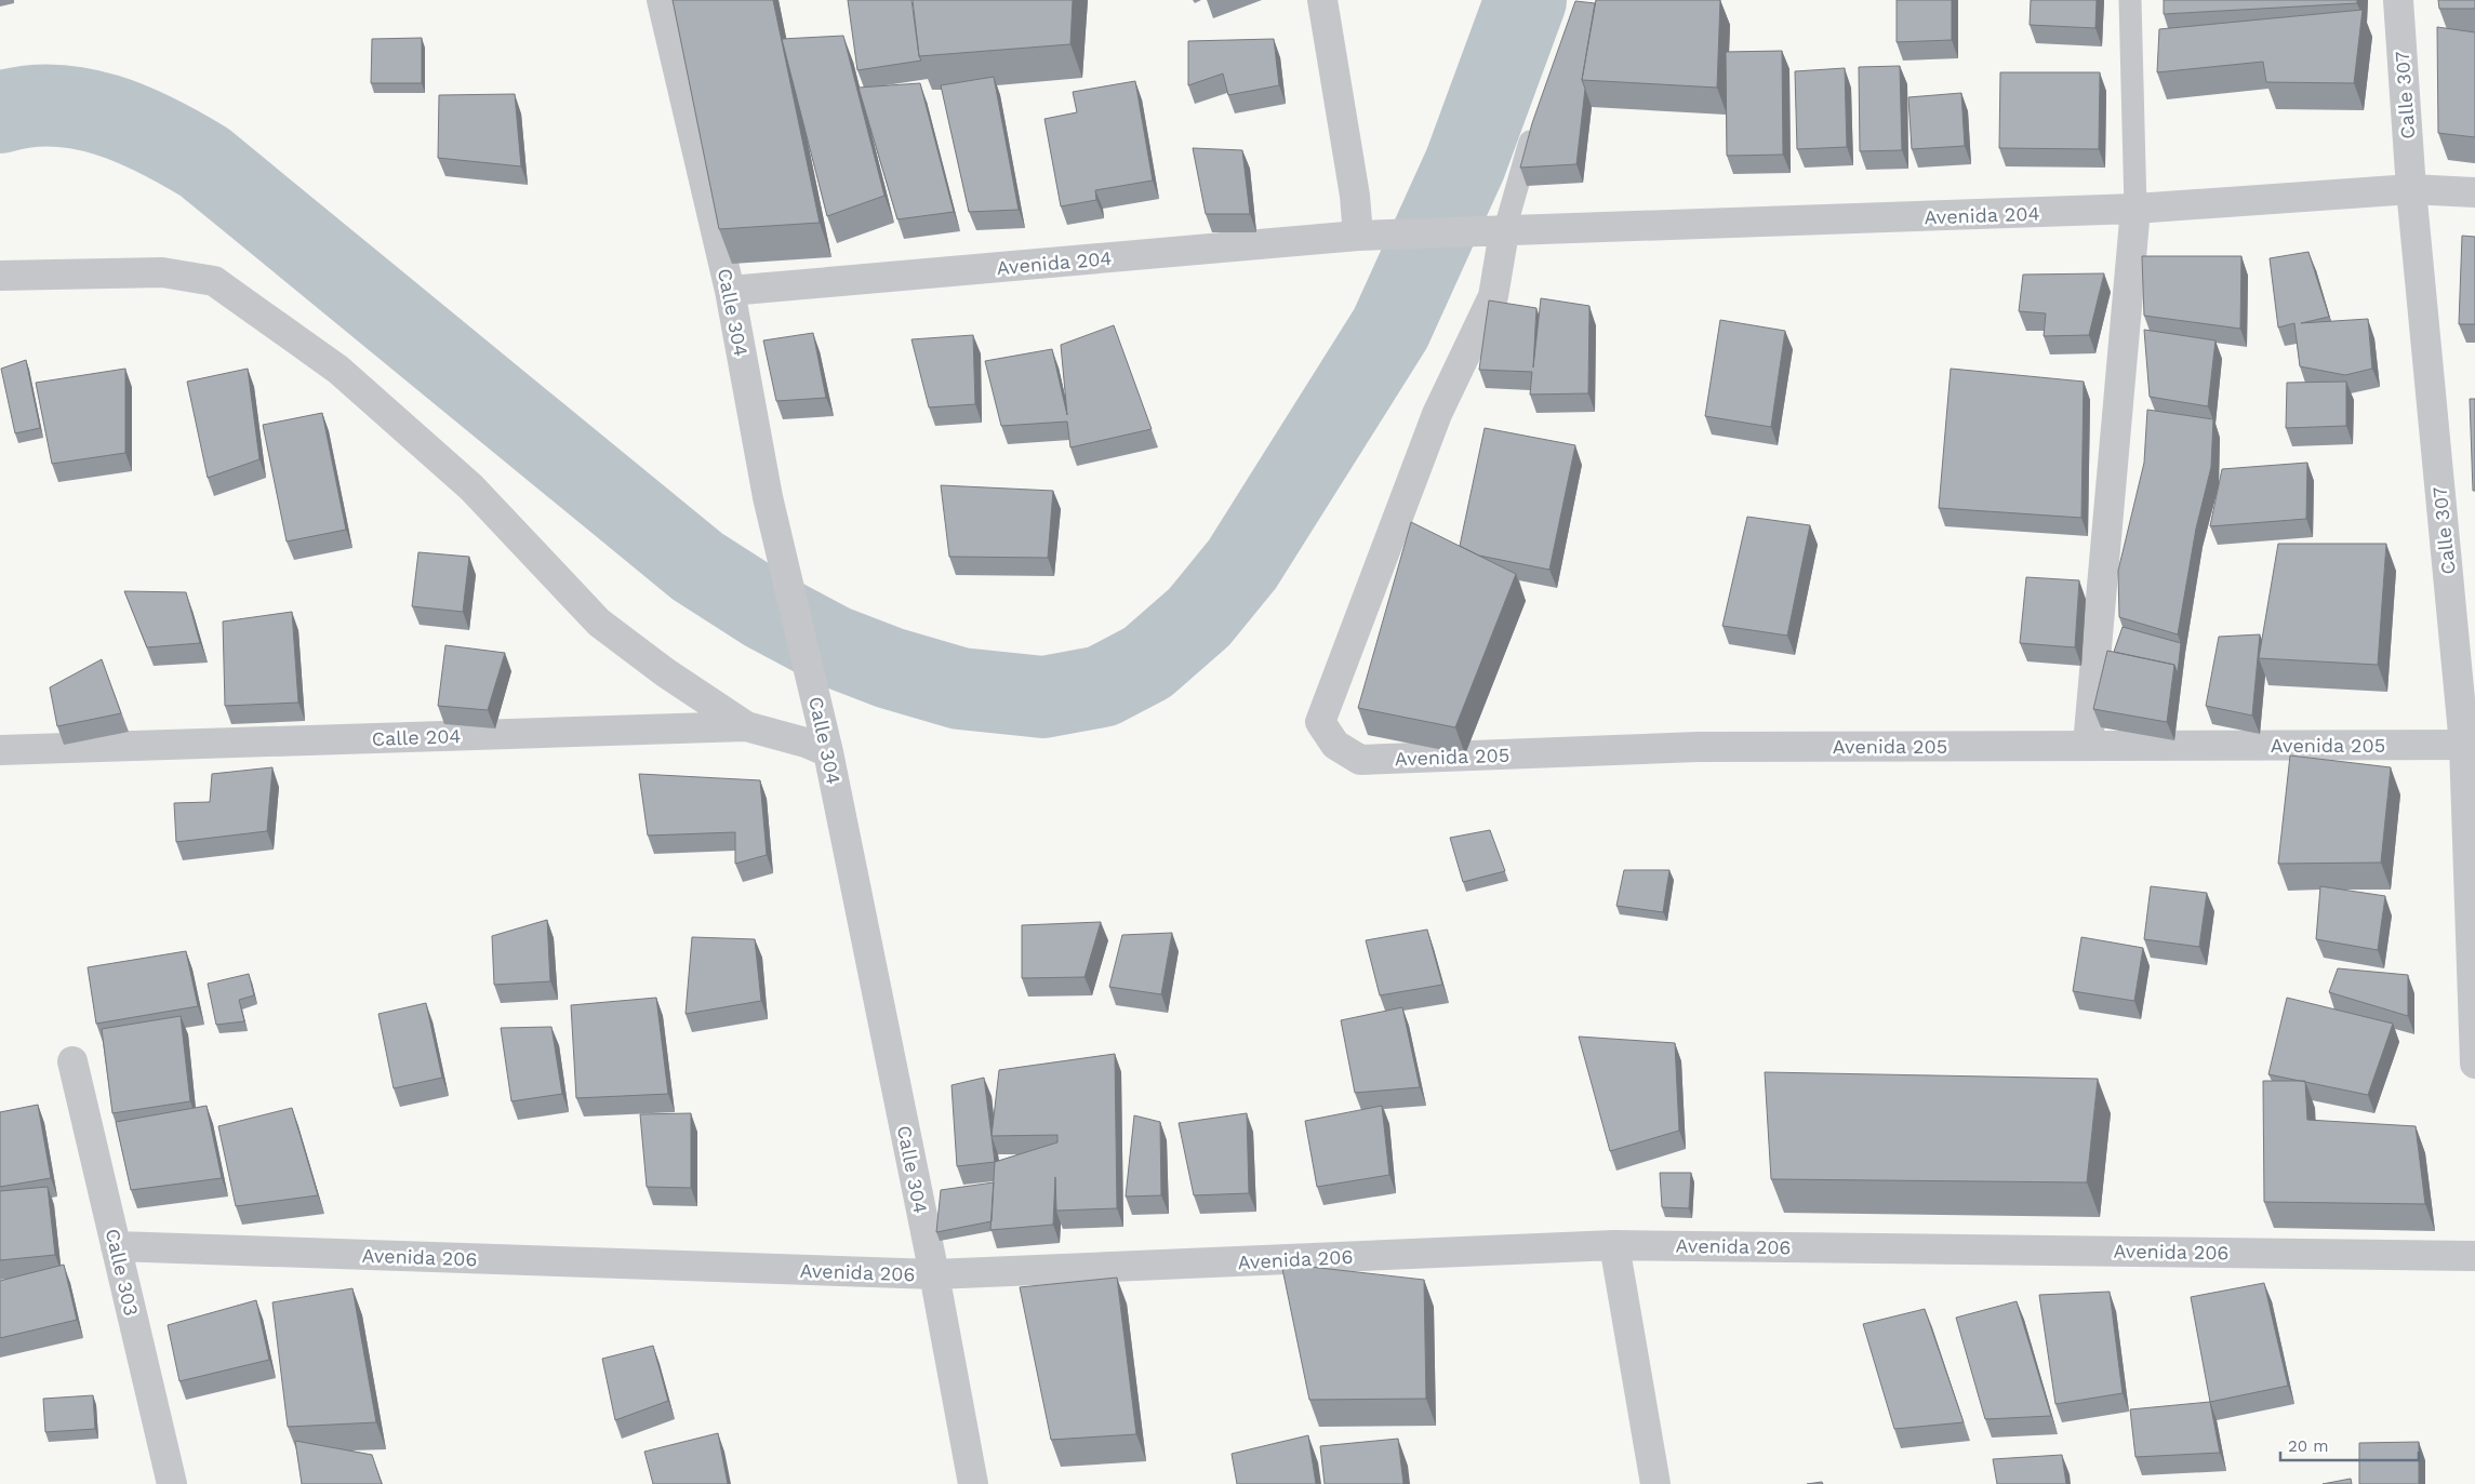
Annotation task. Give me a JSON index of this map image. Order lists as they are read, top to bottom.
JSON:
{
  "streets": {
    "street": [
      "Calle 307",
      "Avenida 204",
      "Calle 304",
      "Calle 204",
      "Avenida 205",
      "Avenida 206",
      "Calle 303"
    ]
  },
  "crossings": [
    ["Calle 307", "Avenida 204"],
    ["Calle 307", "Avenida 205"],
    ["Avenida 204", "Calle 304"],
    ["Avenida 204", "Avenida 205"],
    ["Calle 304", "Calle 204"],
    ["Calle 304", "Avenida 206"],
    ["Avenida 206", "Calle 303"]
  ],
  "scale_bar": "20 m"
}
